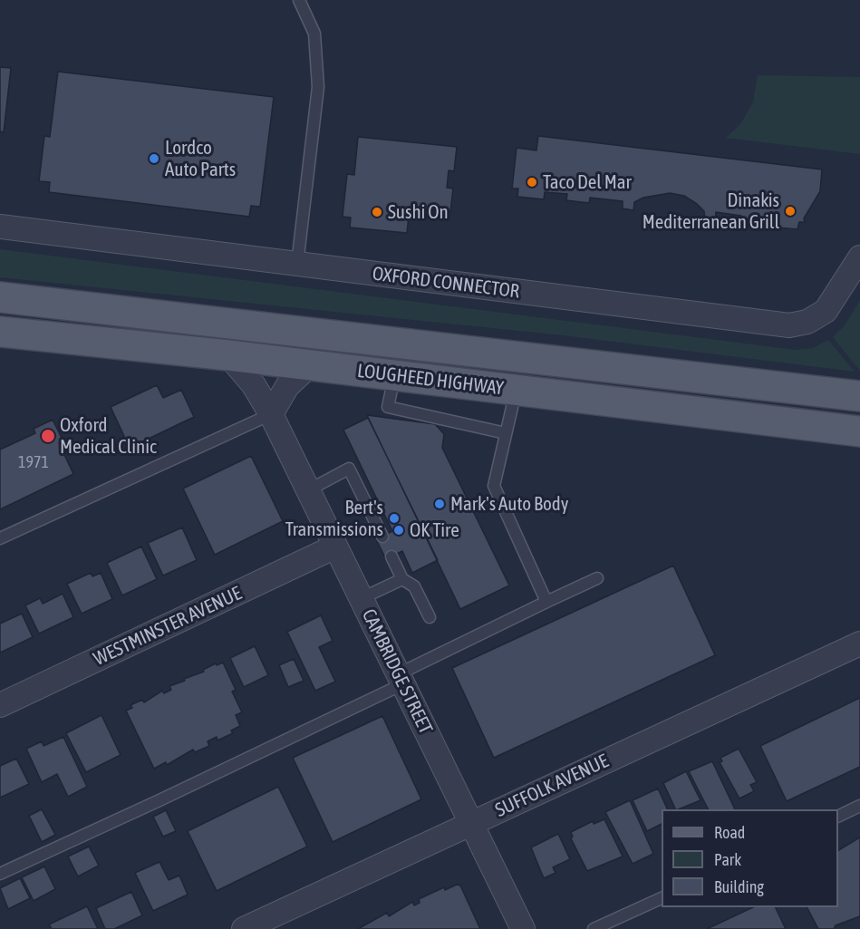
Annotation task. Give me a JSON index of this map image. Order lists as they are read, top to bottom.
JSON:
{
  "streets": {
    "main road": ["LOUGHEED HIGHWAY"],
    "street": [
      "OXFORD CONNECTOR",
      "WESTMINSTER AVENUE",
      "CAMBRIDGE STREET",
      "SUFFOLK AVENUE"
    ]
  },
  "crossings": [
    ["LOUGHEED HIGHWAY", "CAMBRIDGE STREET"],
    ["WESTMINSTER AVENUE", "CAMBRIDGE STREET"],
    ["CAMBRIDGE STREET", "SUFFOLK AVENUE"]
  ],
  "places": [
    "Lordco Auto Parts",
    "Taco Del Mar",
    "Dinakis Mediterranean Grill",
    "Sushi On",
    "Oxford Medical Clinic",
    "Mark's Auto Body",
    "Bert's Transmissions",
    "OK Tire"
  ],
  "house_numbers": ["1971"],
  "legend": ["Road", "Park", "Building"]
}
